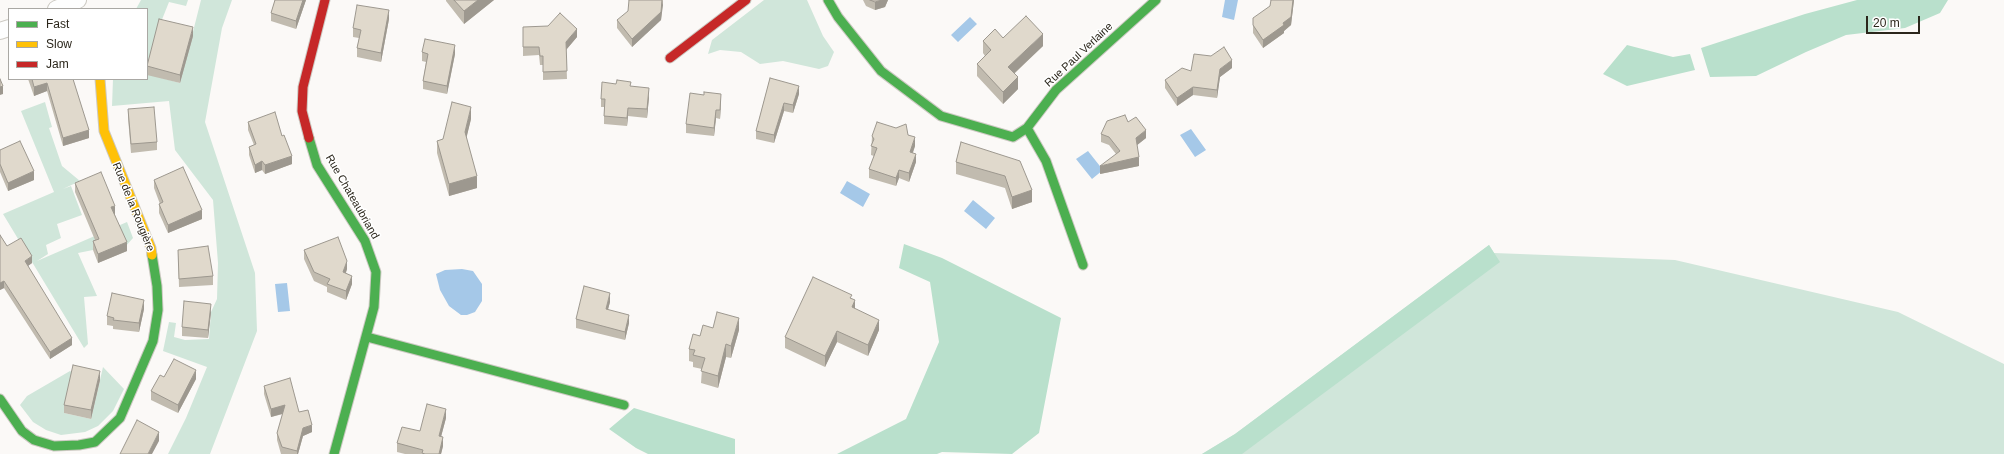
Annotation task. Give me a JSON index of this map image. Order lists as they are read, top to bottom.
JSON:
{
  "streets": {
    "street": ["Rue Paul Verlaine", "Rue Chateaubriand", "Rue de la Rougière"]
  },
  "legend": ["Fast", "Slow", "Jam"],
  "scale_bar": "20 m"
}
